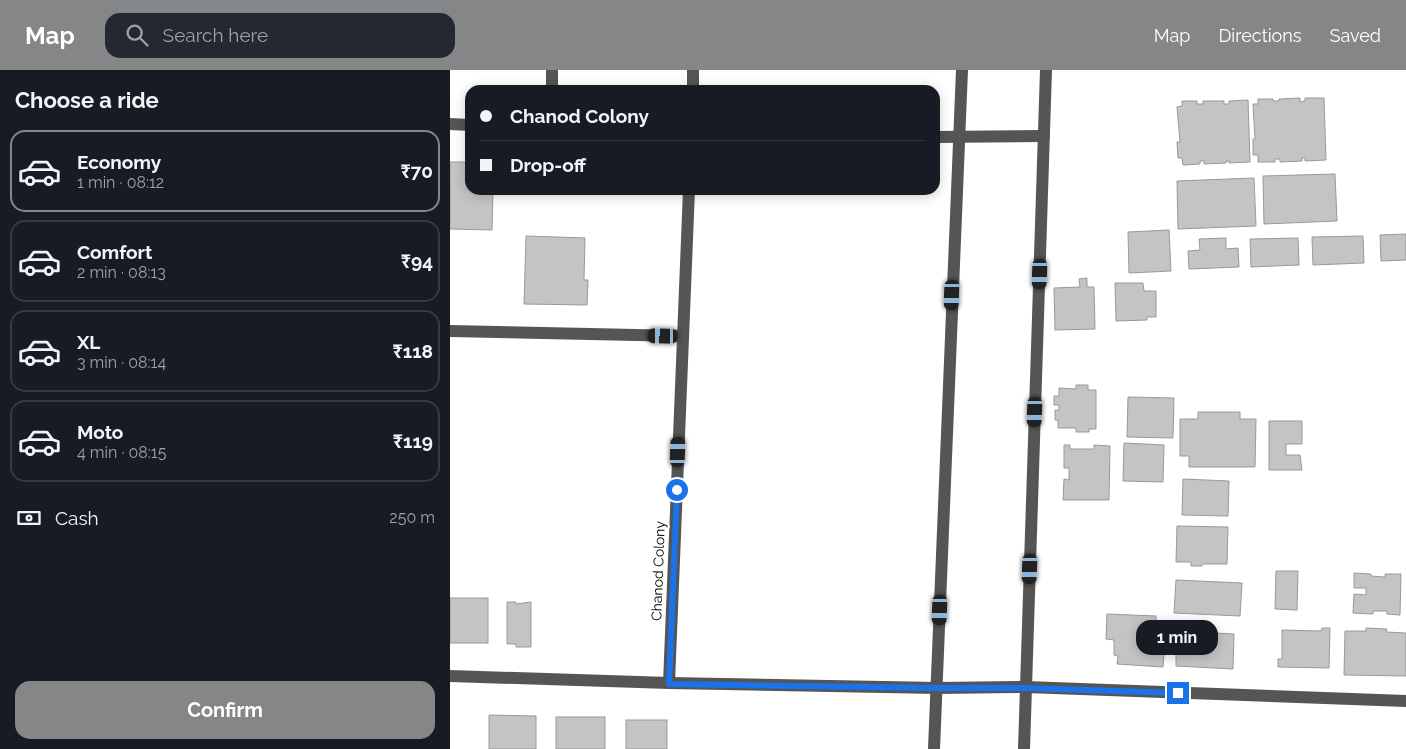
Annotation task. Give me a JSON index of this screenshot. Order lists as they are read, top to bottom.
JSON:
{
  "streets": {
    "street": ["Chanod Colony"]
  },
  "page": {
    "header": "Map",
    "search": "Search here",
    "nav": ["Map", "Directions", "Saved"],
    "heading": "Choose a ride",
    "banner": ["Chanod Colony", "Drop-off"],
    "list": [
      {
        "name": "Economy",
        "note": "1 min · 08:12",
        "value": "₹70"
      },
      {
        "name": "Comfort",
        "note": "2 min · 08:13",
        "value": "₹94"
      },
      {
        "name": "XL",
        "note": "3 min · 08:14",
        "value": "₹118"
      },
      {
        "name": "Moto",
        "note": "4 min · 08:15",
        "value": "₹119"
      }
    ],
    "pay": ["Cash", "250 m"],
    "bubble": "1 min",
    "buttons": "Confirm"
  }
}
